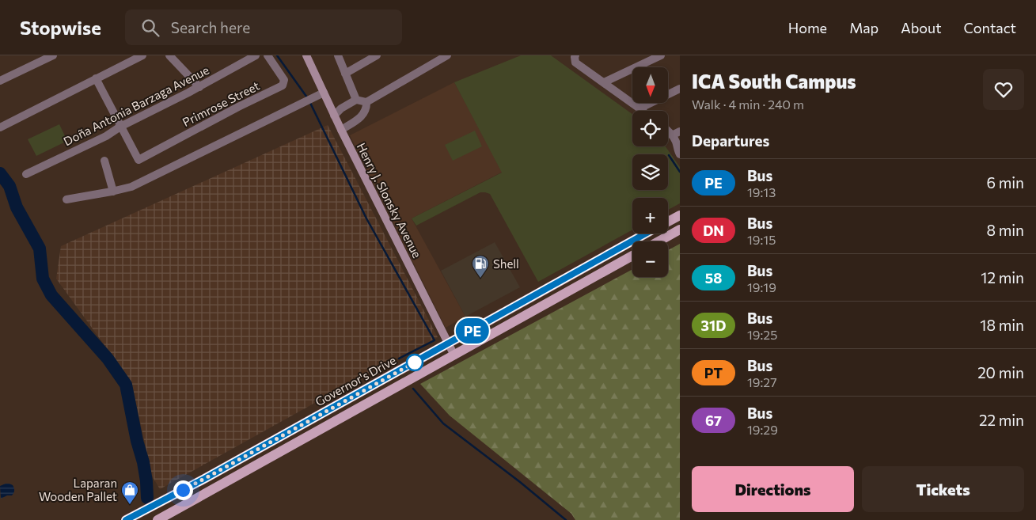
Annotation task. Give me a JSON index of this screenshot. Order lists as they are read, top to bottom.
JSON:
{
  "streets": {
    "main road": ["Governor's Drive"],
    "street": ["Primrose Street", "Doña Antonia Barzaga Avenue", "Henry J. Slonsky Avenue"]
  },
  "crossings": [
    ["Primrose Street", "Doña Antonia Barzaga Avenue"],
    ["Henry J. Slonsky Avenue", "Governor's Drive"]
  ],
  "places": {
    "fuel station": ["Shell"],
    "shop": ["Laparan Wooden Pallet"]
  },
  "lines": ["bus line PE"],
  "north": "bottom",
  "page": {
    "header": "Stopwise",
    "search": "Search here",
    "nav": [
      "Home",
      "Map",
      "About",
      "Contact"
    ],
    "on_map": "PE",
    "heading": [
      ["ICA South Campus", "Walk · 4 min · 240 m"],
      "Departures"
    ],
    "map_buttons": ["+", "−"],
    "list": [
      {
        "mark": "PE",
        "name": "Bus",
        "note": "19:13",
        "value": "6 min"
      },
      {
        "mark": "DN",
        "name": "Bus",
        "note": "19:15",
        "value": "8 min"
      },
      {
        "mark": "58",
        "name": "Bus",
        "note": "19:19",
        "value": "12 min"
      },
      {
        "mark": "31D",
        "name": "Bus",
        "note": "19:25",
        "value": "18 min"
      },
      {
        "mark": "PT",
        "name": "Bus",
        "note": "19:27",
        "value": "20 min"
      },
      {
        "mark": "67",
        "name": "Bus",
        "note": "19:29",
        "value": "22 min"
      }
    ],
    "buttons": ["Directions", "Tickets"]
  }
}
